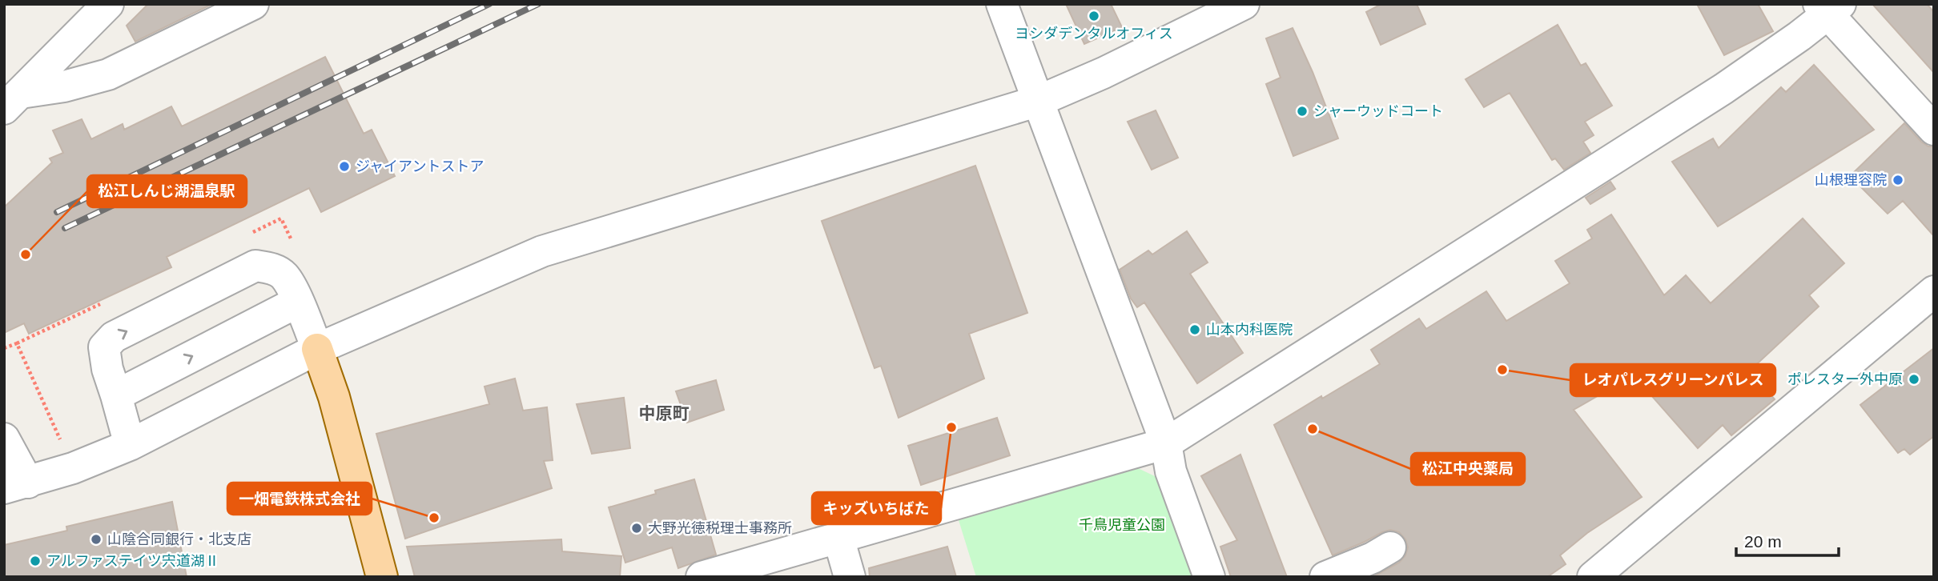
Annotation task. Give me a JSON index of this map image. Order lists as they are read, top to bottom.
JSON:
{
  "districts": ["中原町"],
  "parks": ["千鳥児童公園"],
  "places": [
    "ヨシダデンタルオフィス",
    "シャーウッドコート",
    "ジャイアントストア",
    "山根理容院",
    "松江しんじ湖温泉駅",
    "山本内科医院",
    "レオパレスグリーンパレス",
    "ポレスター外中原",
    "キッズいちばた",
    "松江中央薬局",
    "一畑電鉄株式会社",
    "大野光徳税理士事務所",
    "山陰合同銀行・北支店",
    "アルファステイツ宍道湖Ⅱ"
  ],
  "scale_bar": "20 m"
}
